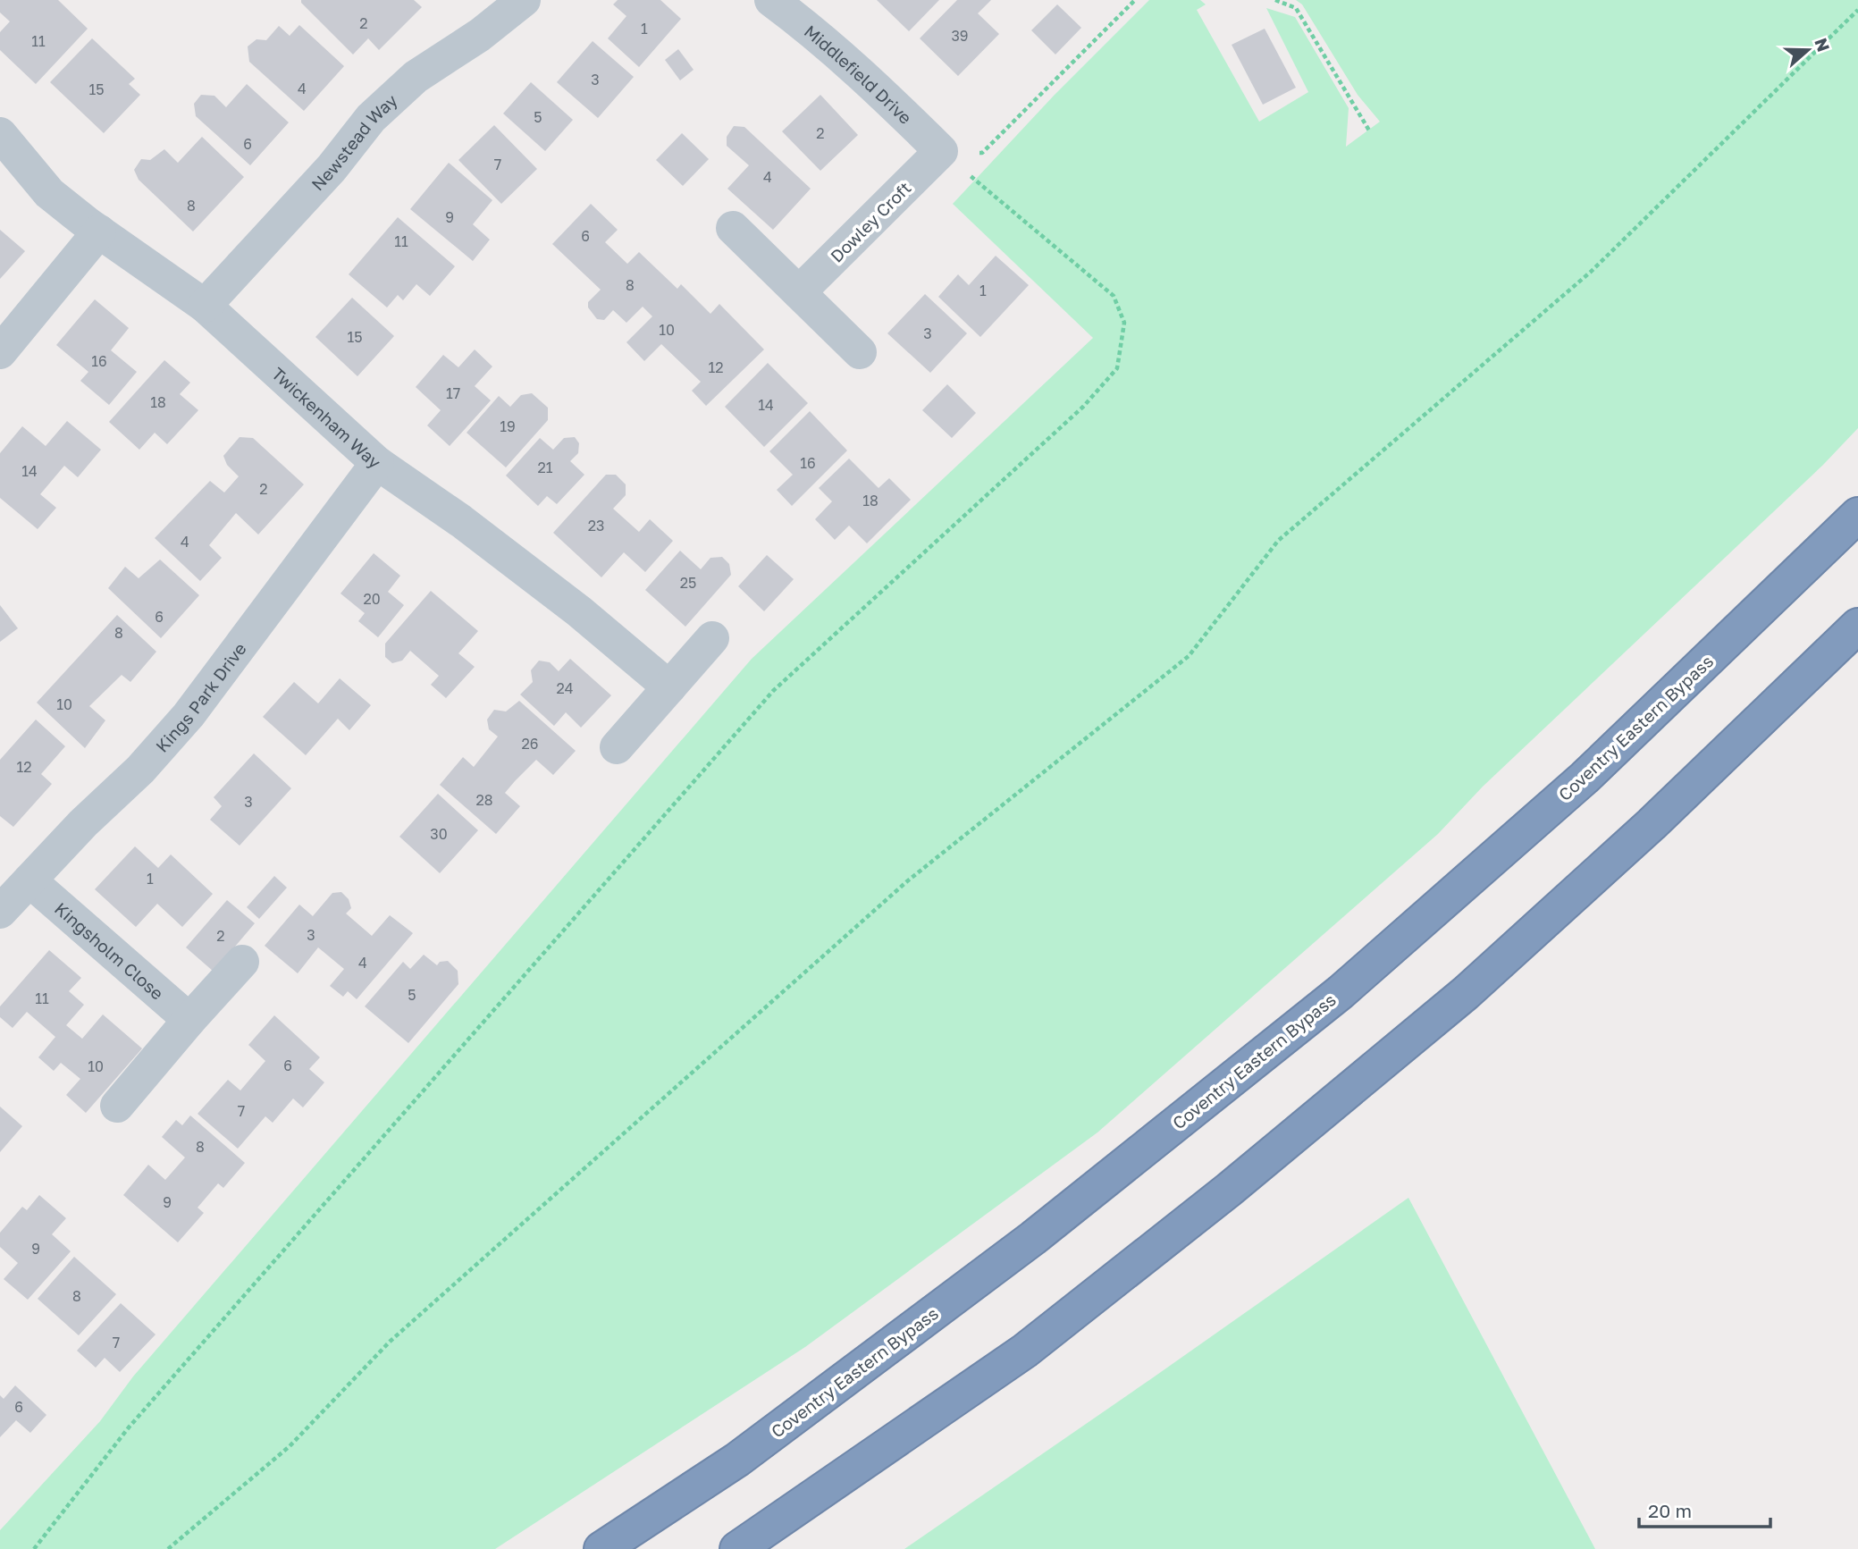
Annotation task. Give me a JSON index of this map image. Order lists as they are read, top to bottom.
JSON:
{
  "streets": {
    "highway": ["Coventry Eastern Bypass"],
    "street": [
      "Middlefield Drive",
      "Newstead Way",
      "Dowley Croft",
      "Twickenham Way",
      "Kings Park Drive",
      "Kingsholm Close"
    ]
  },
  "crossings": [
    ["Middlefield Drive", "Dowley Croft"],
    ["Newstead Way", "Twickenham Way"],
    ["Twickenham Way", "Kings Park Drive"],
    ["Kings Park Drive", "Kingsholm Close"]
  ],
  "house_numbers": [
    "2",
    "1",
    "39",
    "11",
    "3",
    "4",
    "15",
    "5",
    "2",
    "6",
    "7",
    "4",
    "8",
    "9",
    "6",
    "11",
    "8",
    "1",
    "10",
    "3",
    "15",
    "16",
    "12",
    "17",
    "18",
    "14",
    "19",
    "16",
    "21",
    "14",
    "2",
    "18",
    "23",
    "4",
    "25",
    "20",
    "6",
    "8",
    "24",
    "10",
    "26",
    "12",
    "28",
    "3",
    "30",
    "1",
    "3",
    "2",
    "4",
    "5",
    "11",
    "6",
    "10",
    "7",
    "8",
    "9",
    "9",
    "8",
    "7",
    "6"
  ],
  "scale_bar": "20 m",
  "north": "right"
}
